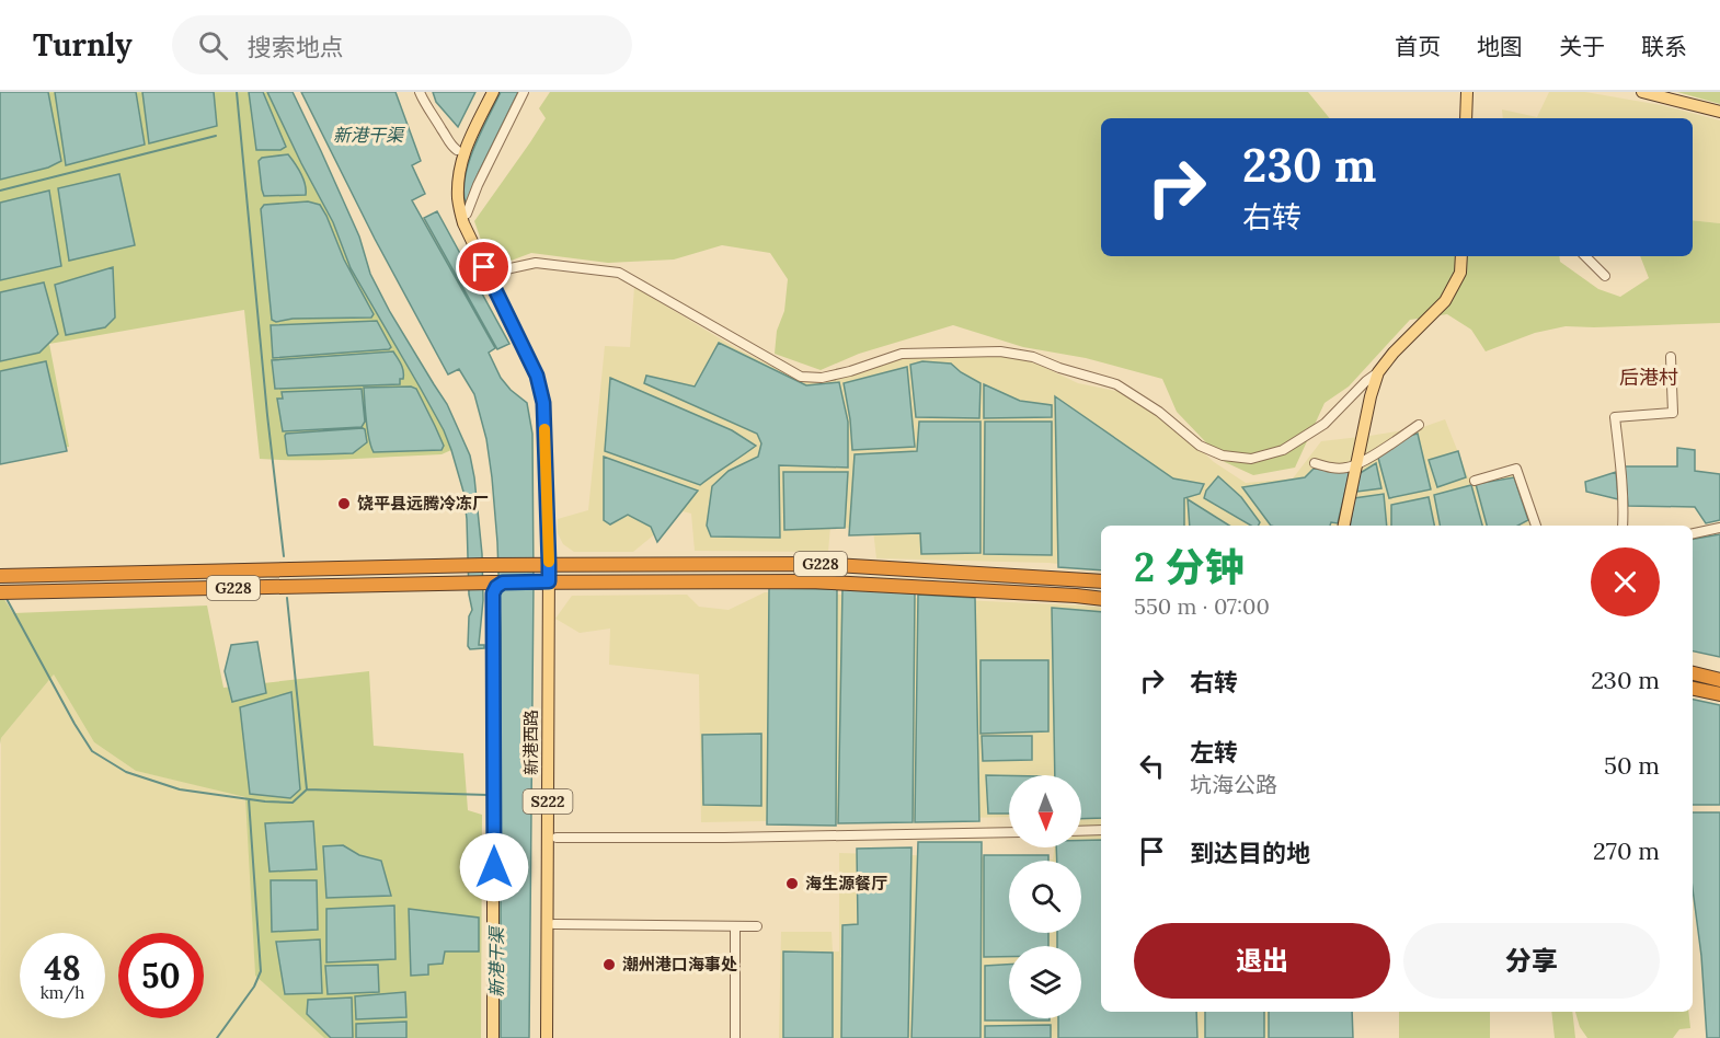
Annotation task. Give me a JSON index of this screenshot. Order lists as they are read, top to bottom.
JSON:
{
  "streets": {
    "highway": ["G228"],
    "main road": ["新港西路", "S222"]
  },
  "crossings": [
    ["G228", "新港西路"],
    ["G228", "S222"],
    ["新港西路", "S222"]
  ],
  "districts": ["后港村"],
  "water": ["新港干渠"],
  "places": ["饶平县远腾冷冻厂", "海生源餐厅", "潮州港口海事处"],
  "north": "bottom",
  "page": {
    "header": "Turnly",
    "search": "搜索地点",
    "nav": [
      "首页",
      "地图",
      "关于",
      "联系"
    ],
    "turn": ["230 m", "右转"],
    "heading": ["2 分钟", "550 m · 07:00"],
    "list": [
      {
        "name": "右转",
        "value": "230 m"
      },
      {
        "name": "左转",
        "note": "坑海公路",
        "value": "50 m"
      },
      {
        "name": "到达目的地",
        "value": "270 m"
      }
    ],
    "buttons": ["退出", "分享"],
    "speed": "48 km/h",
    "limit": "50"
  }
}
